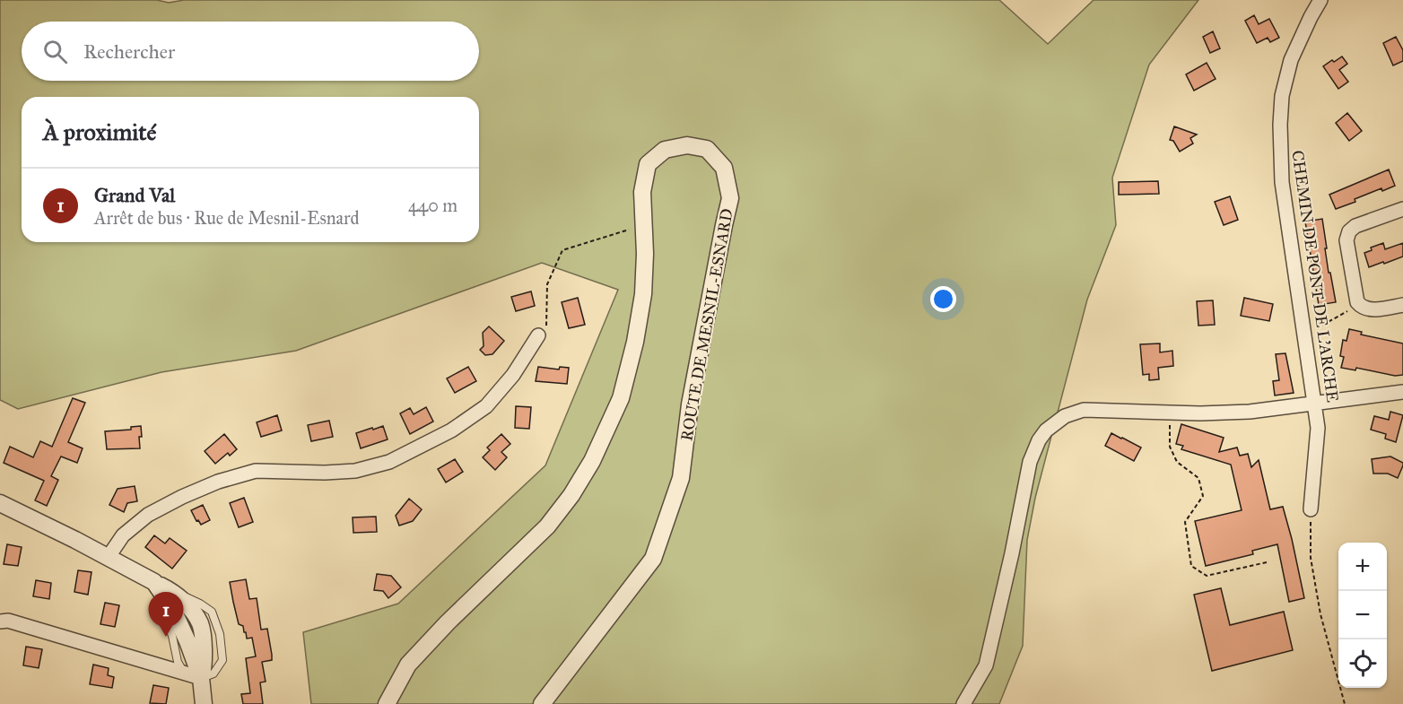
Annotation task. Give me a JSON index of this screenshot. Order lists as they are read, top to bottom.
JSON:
{
  "streets": {
    "street": ["CHEMIN DE PONT DE L'ARCHE", "ROUTE DE MESNIL-ESNARD"]
  },
  "page": {
    "search": "Rechercher",
    "heading": "À proximité",
    "list": [
      {
        "mark": "1",
        "name": "Grand Val",
        "note": "Arrêt de bus · Rue de Mesnil-Esnard",
        "value": "440 m"
      }
    ],
    "map_buttons": ["+", "−"],
    "pins": "1"
  }
}
